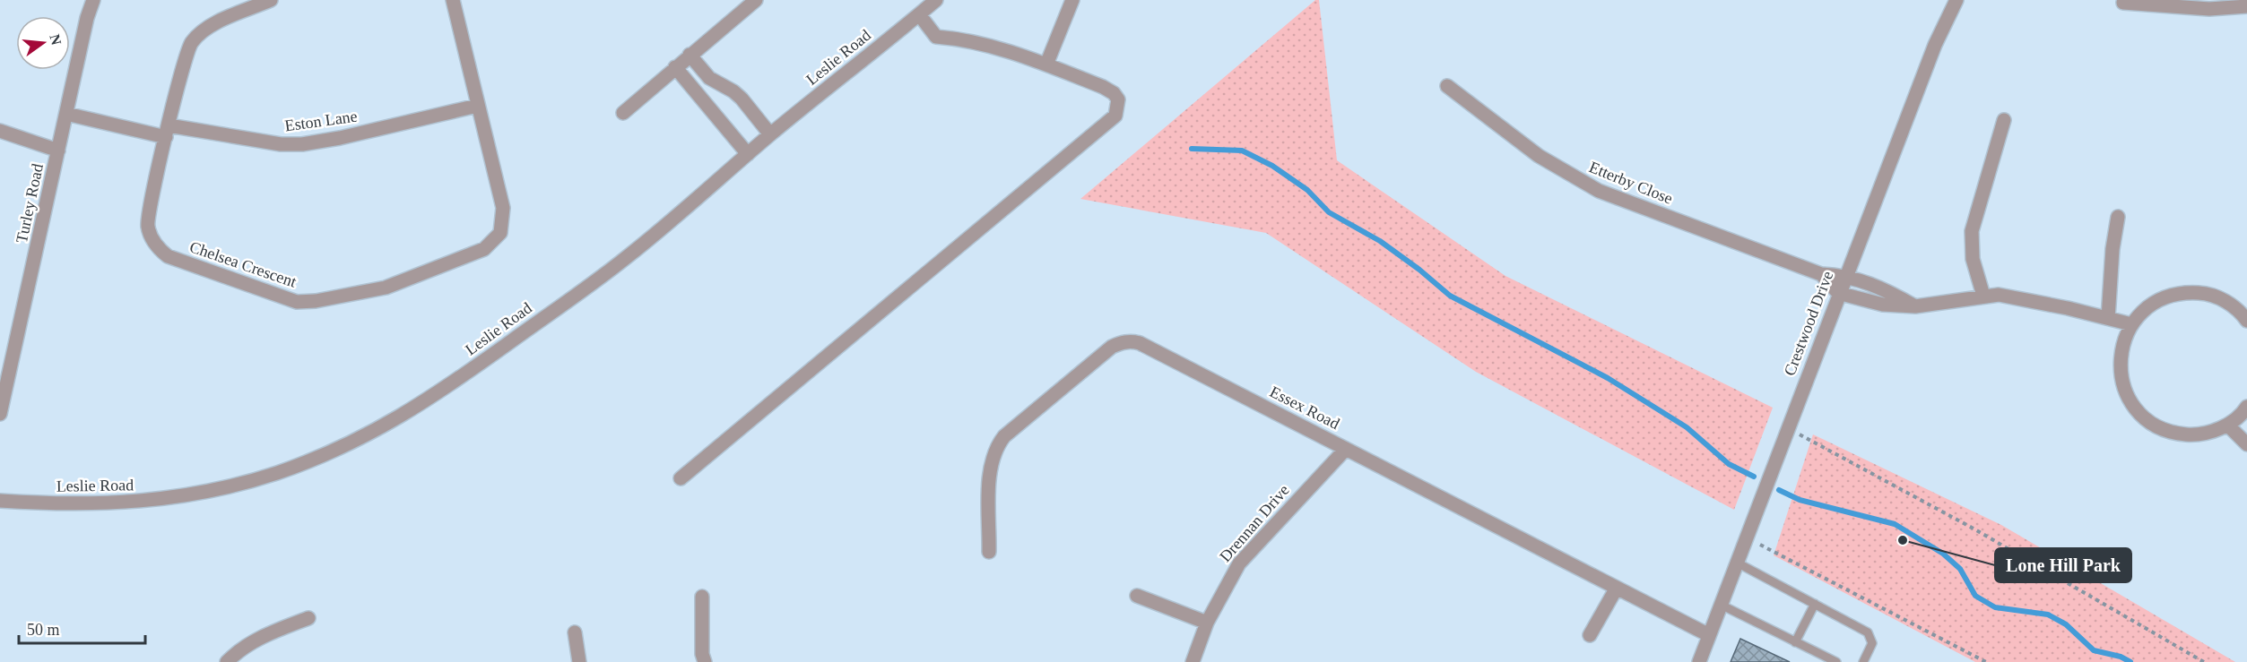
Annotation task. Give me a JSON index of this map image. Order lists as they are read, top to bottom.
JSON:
{
  "streets": {
    "street": [
      "Leslie Road",
      "Eston Lane",
      "Etterby Close",
      "Turley Road",
      "Chelsea Crescent",
      "Crestwood Drive",
      "Essex Road",
      "Drennan Drive"
    ]
  },
  "crossings": [
    ["Eston Lane", "Turley Road"],
    ["Eston Lane", "Chelsea Crescent"],
    ["Etterby Close", "Crestwood Drive"],
    ["Crestwood Drive", "Essex Road"],
    ["Essex Road", "Drennan Drive"]
  ],
  "places": ["Lone Hill Park"],
  "scale_bar": "50 m",
  "north": "right"
}
